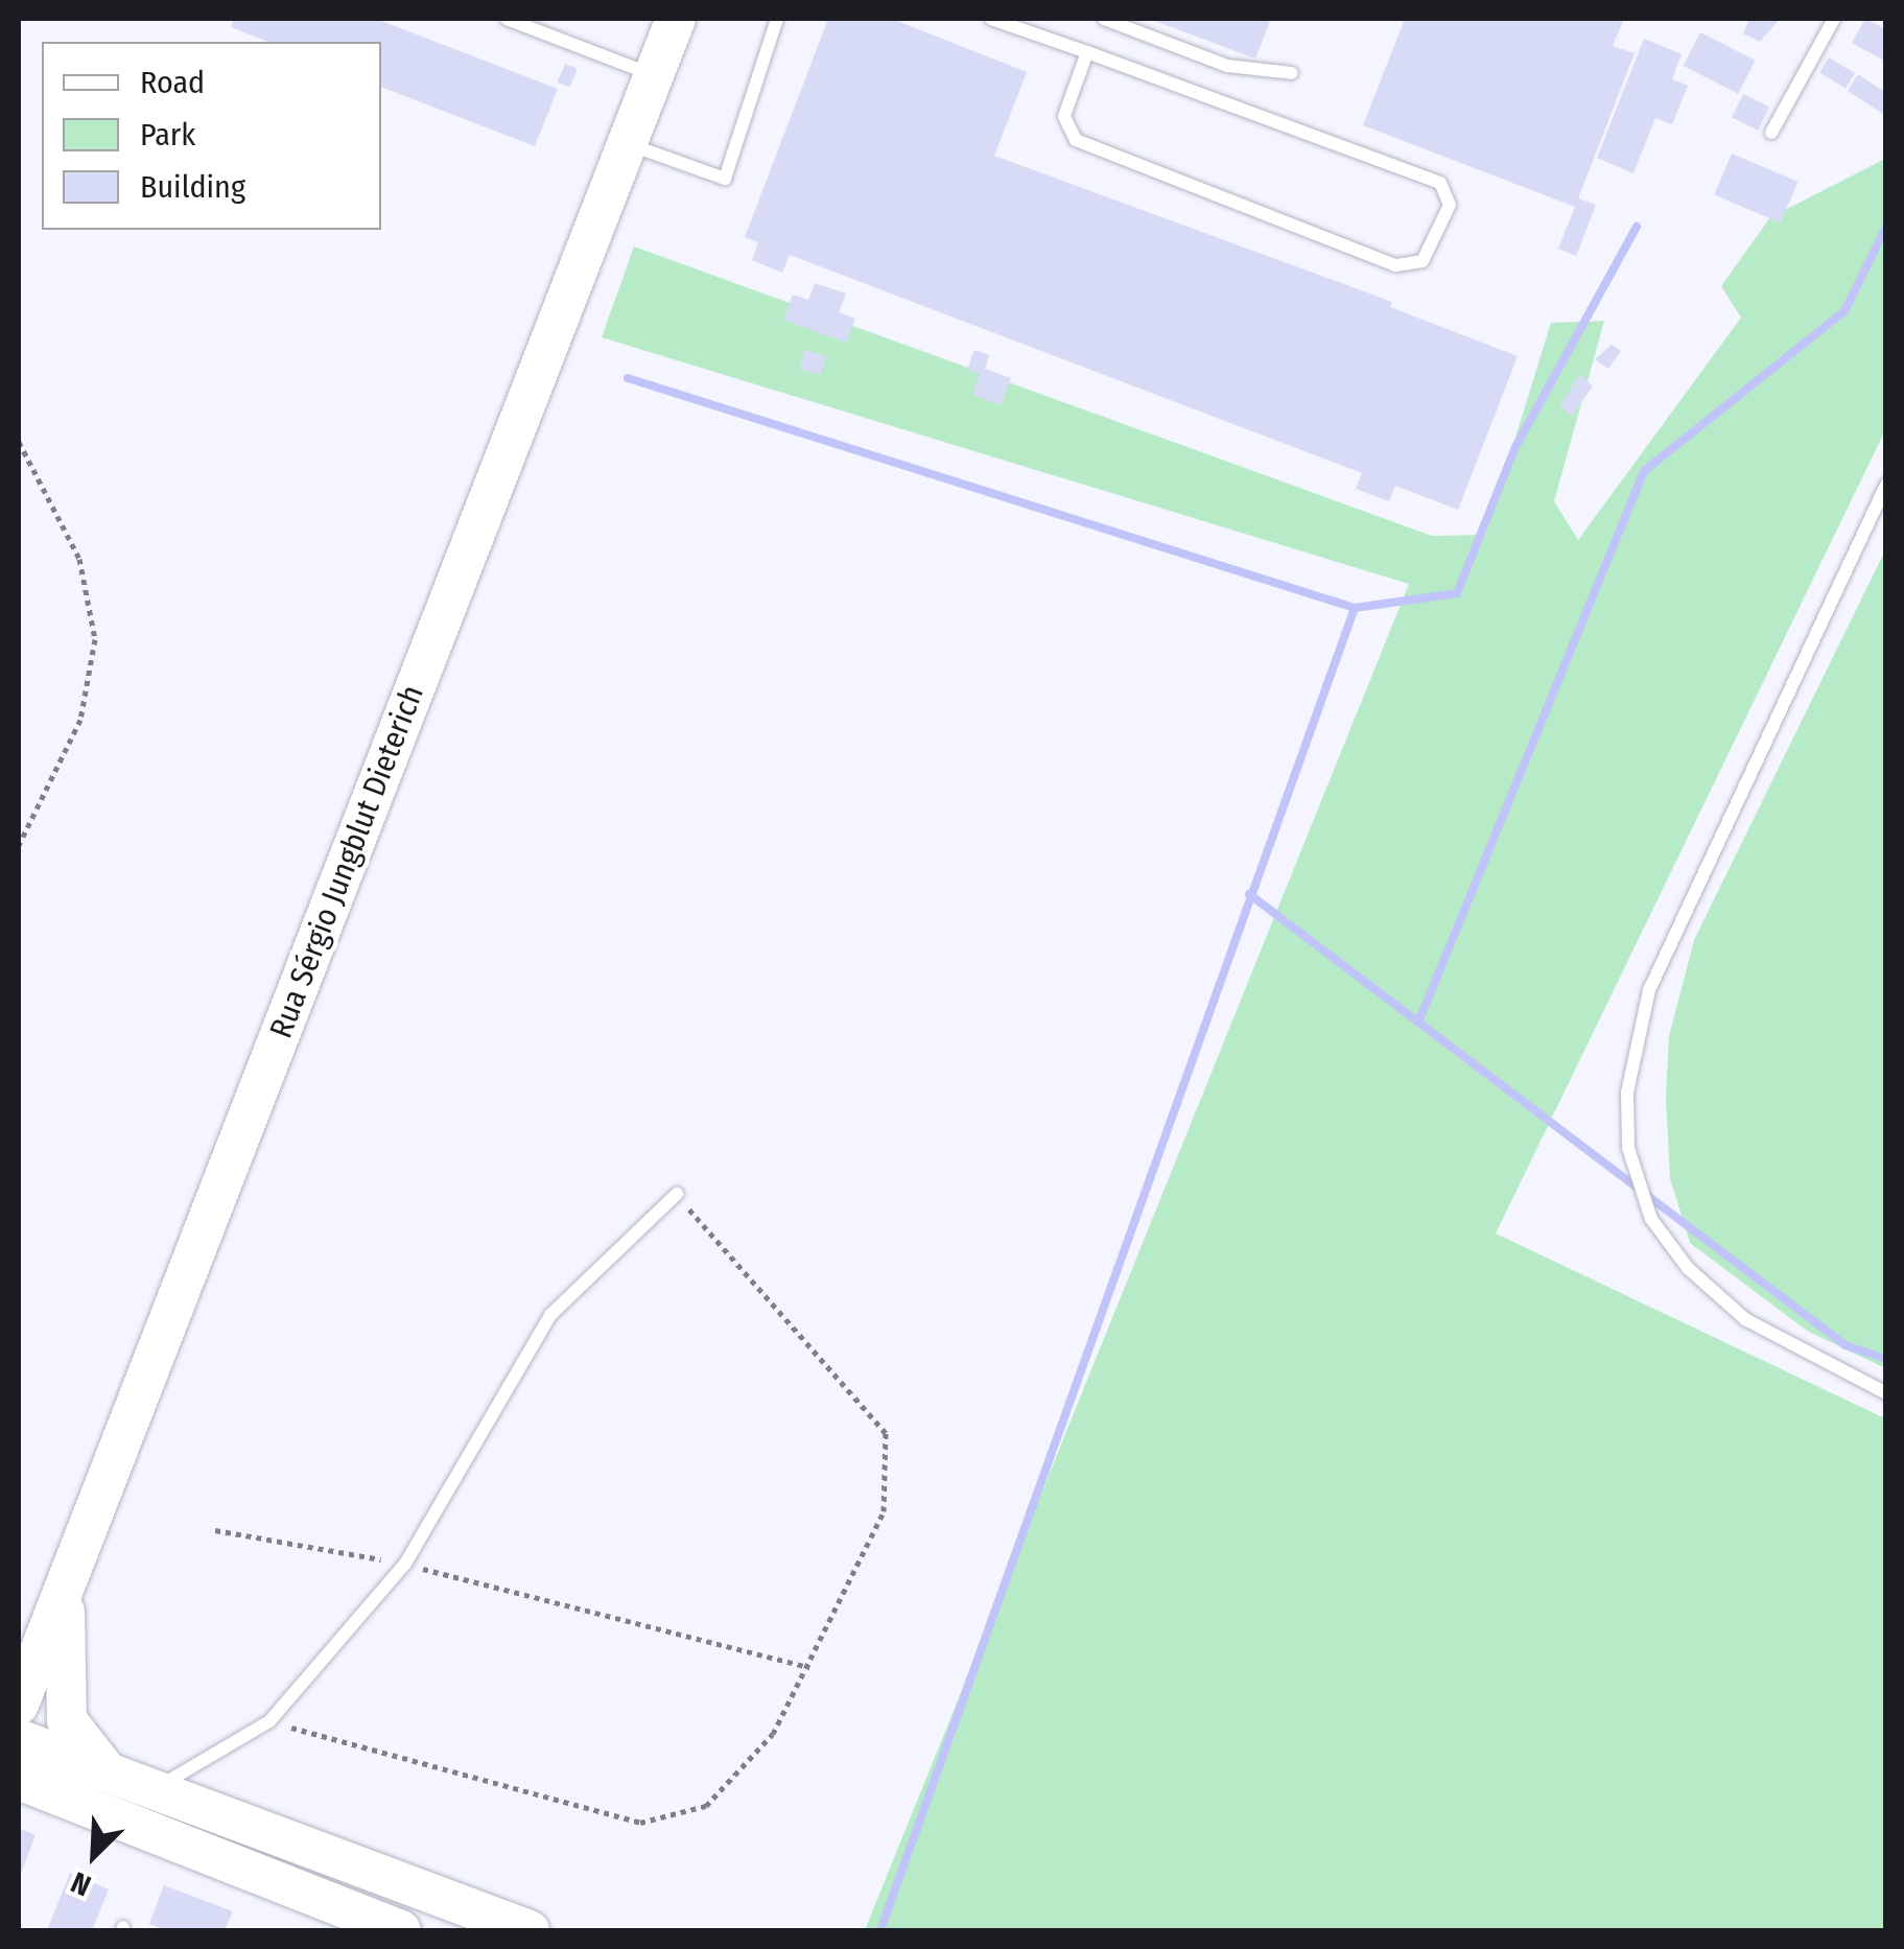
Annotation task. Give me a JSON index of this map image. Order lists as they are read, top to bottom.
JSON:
{
  "streets": {
    "street": ["Rua Sérgio Jungblut Dieterich"]
  },
  "legend": ["Road", "Park", "Building"],
  "north": "bottom left"
}
